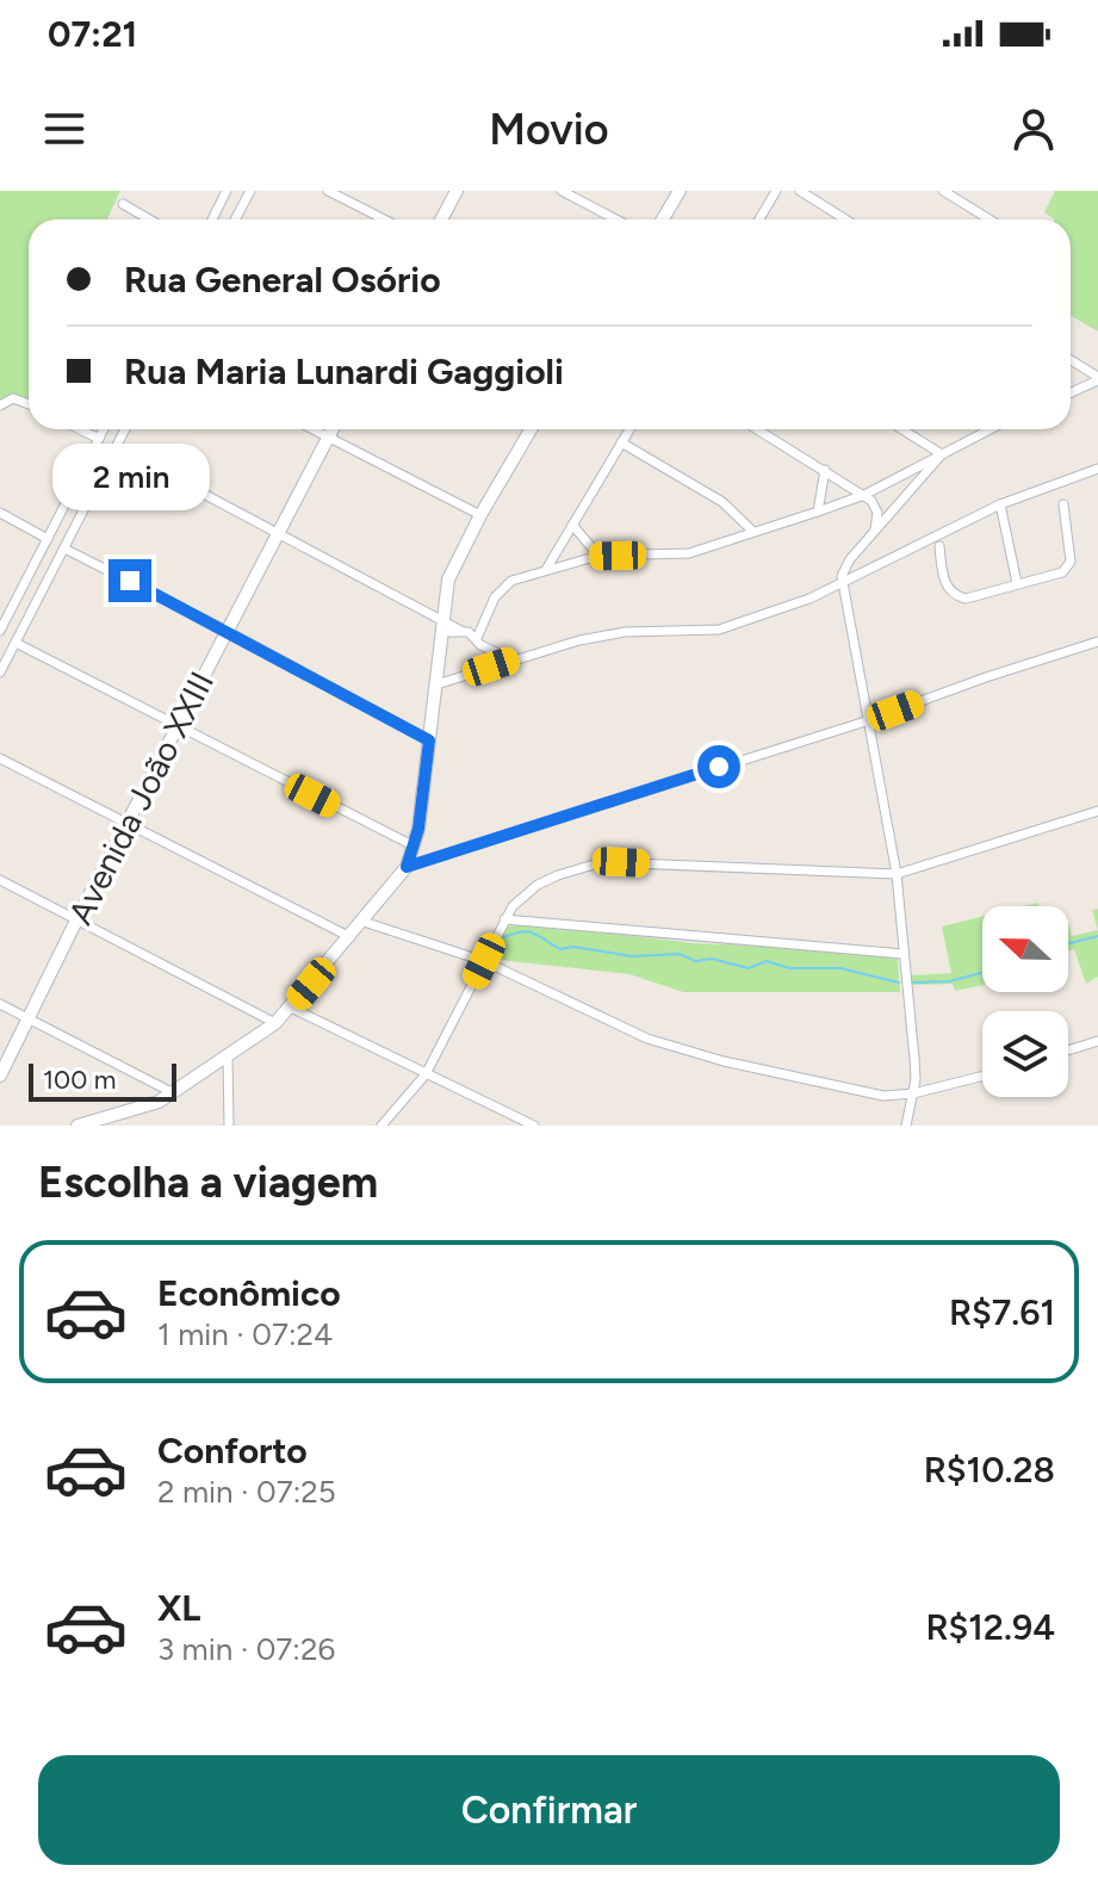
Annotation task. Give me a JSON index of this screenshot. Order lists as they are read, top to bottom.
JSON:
{
  "streets": {
    "street": ["Avenida João XXIII"]
  },
  "scale_bar": "100 m",
  "north": "left",
  "page": {
    "status": "07:21",
    "header": "Movio",
    "banner": ["Rua General Osório", "Rua Maria Lunardi Gaggioli"],
    "bubble": "2 min",
    "scale": "100 m",
    "heading": "Escolha a viagem",
    "list": [
      {
        "name": "Econômico",
        "note": "1 min · 07:24",
        "value": "R$7.61"
      },
      {
        "name": "Conforto",
        "note": "2 min · 07:25",
        "value": "R$10.28"
      },
      {
        "name": "XL",
        "note": "3 min · 07:26",
        "value": "R$12.94"
      }
    ],
    "buttons": "Confirmar"
  }
}
